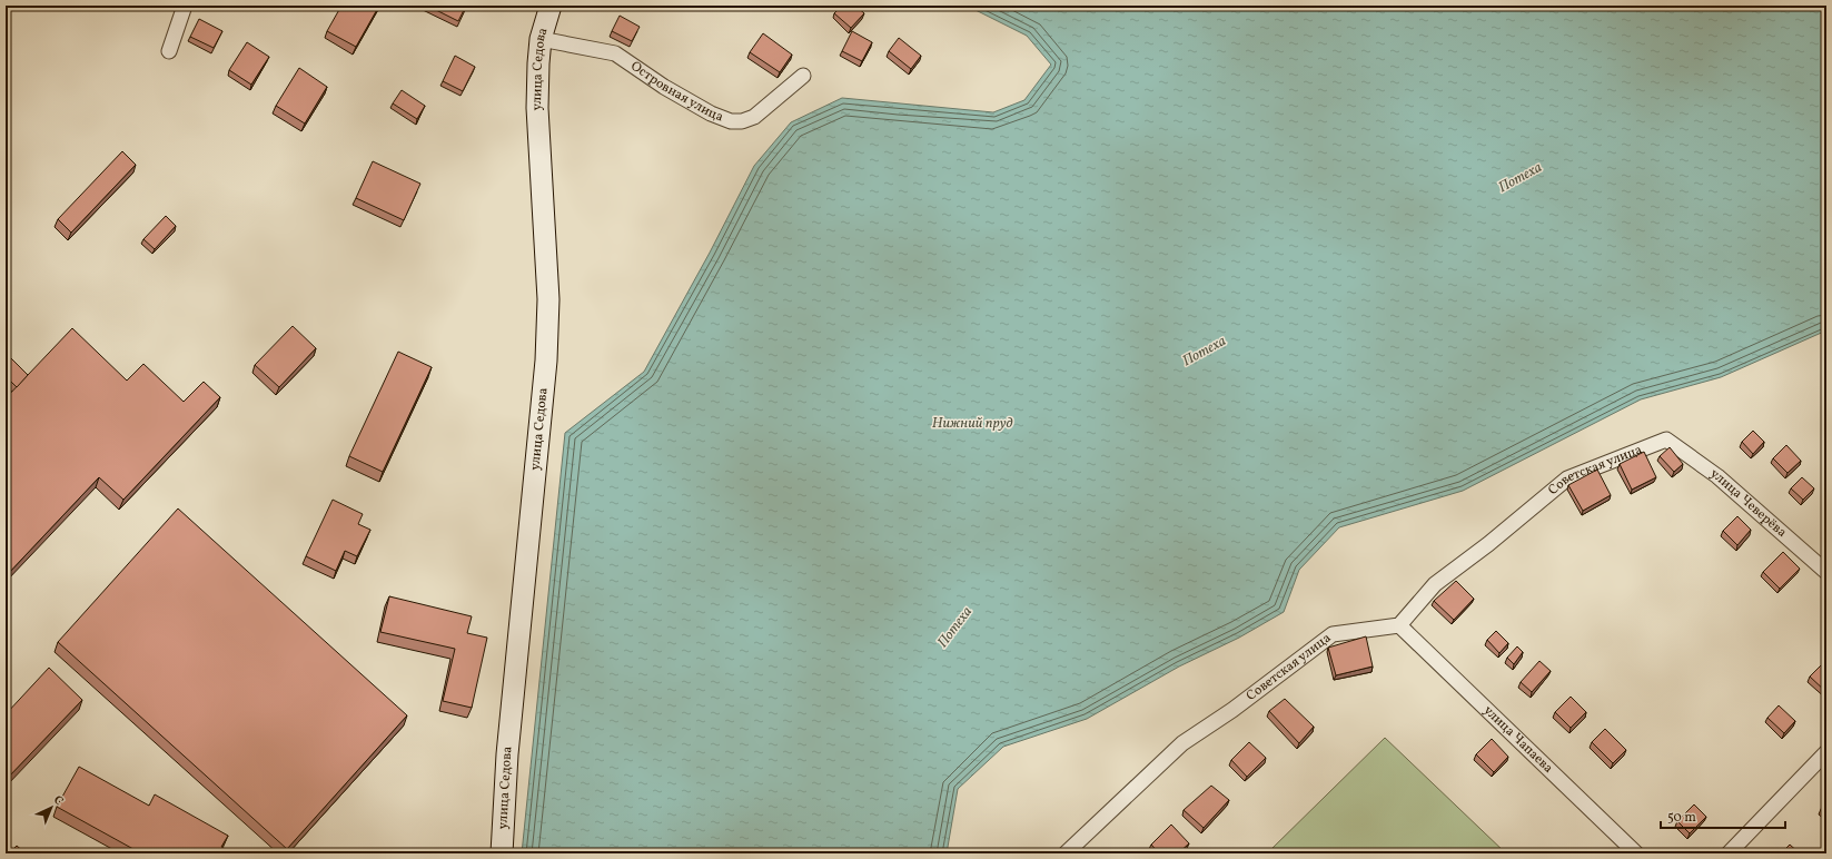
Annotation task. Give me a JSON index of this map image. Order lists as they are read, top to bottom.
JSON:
{
  "streets": {
    "main road": ["улица Седова"],
    "street": [
      "Островная улица",
      "Советская улица",
      "улица Чеверёва",
      "улица Чапаева"
    ]
  },
  "crossings": [
    ["улица Седова", "Островная улица"],
    ["Советская улица", "улица Чеверёва"],
    ["Советская улица", "улица Чапаева"]
  ],
  "water": ["Потеха", "Нижний пруд"],
  "scale_bar": "50 m",
  "north": "top right"
}
